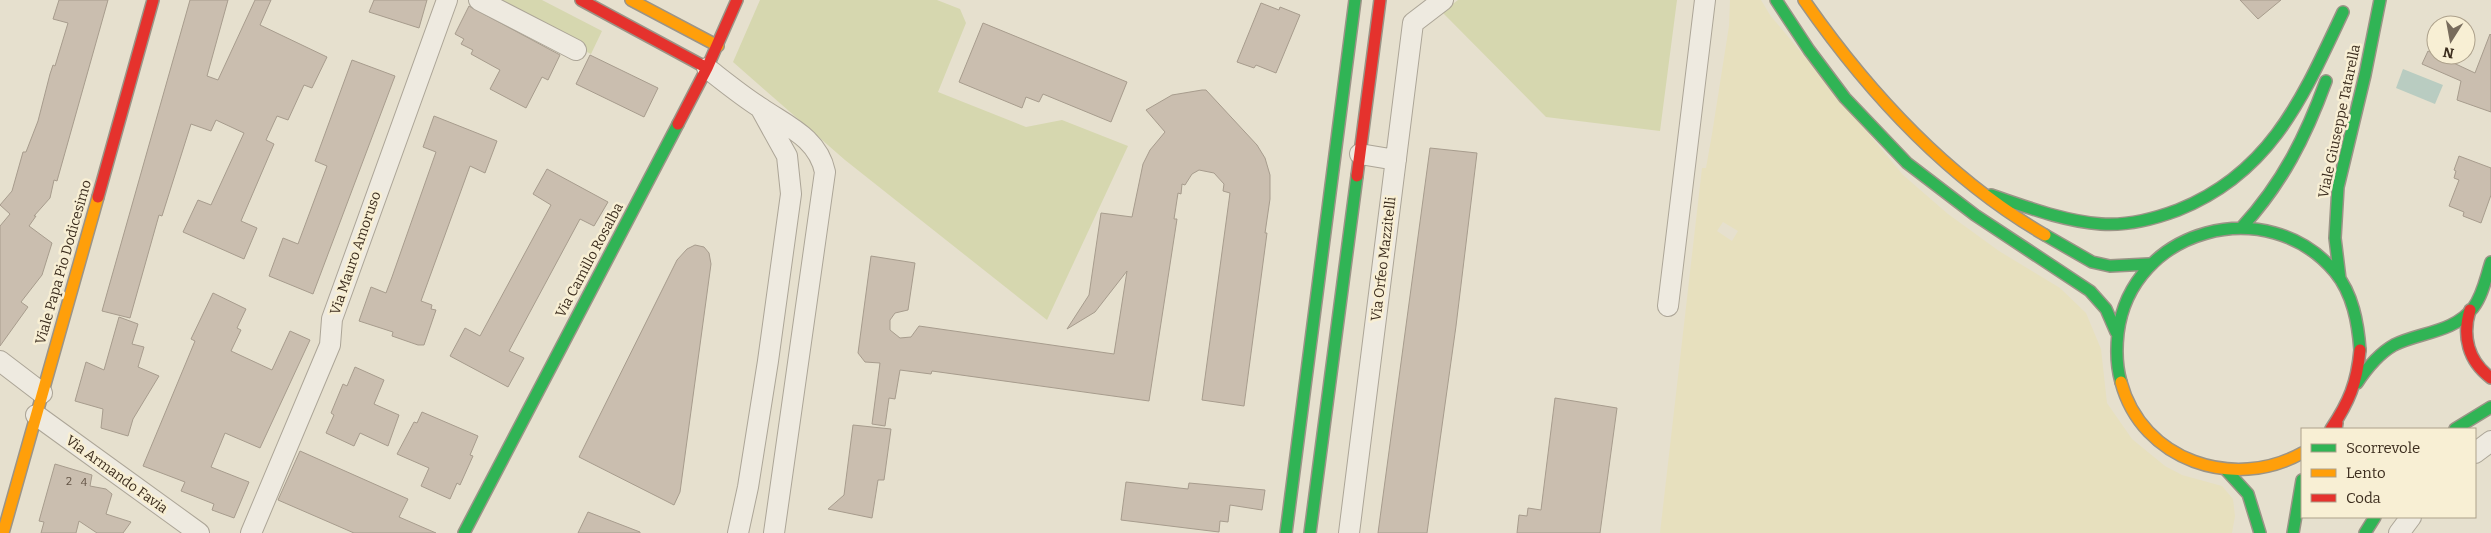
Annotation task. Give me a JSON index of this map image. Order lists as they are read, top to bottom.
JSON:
{
  "streets": {
    "main road": ["Viale Giuseppe Tatarella", "Via Camillo Rosalba", "Viale Papa Pio Dodicesimo"],
    "street": ["Via Mauro Amoruso", "Via Orfeo Mazzitelli", "Via Armando Favia"]
  },
  "crossings": [
    ["Viale Papa Pio Dodicesimo", "Via Armando Favia"]
  ],
  "house_numbers": ["2", "4"],
  "legend": ["Scorrevole", "Lento", "Coda"],
  "north": "bottom"
}
